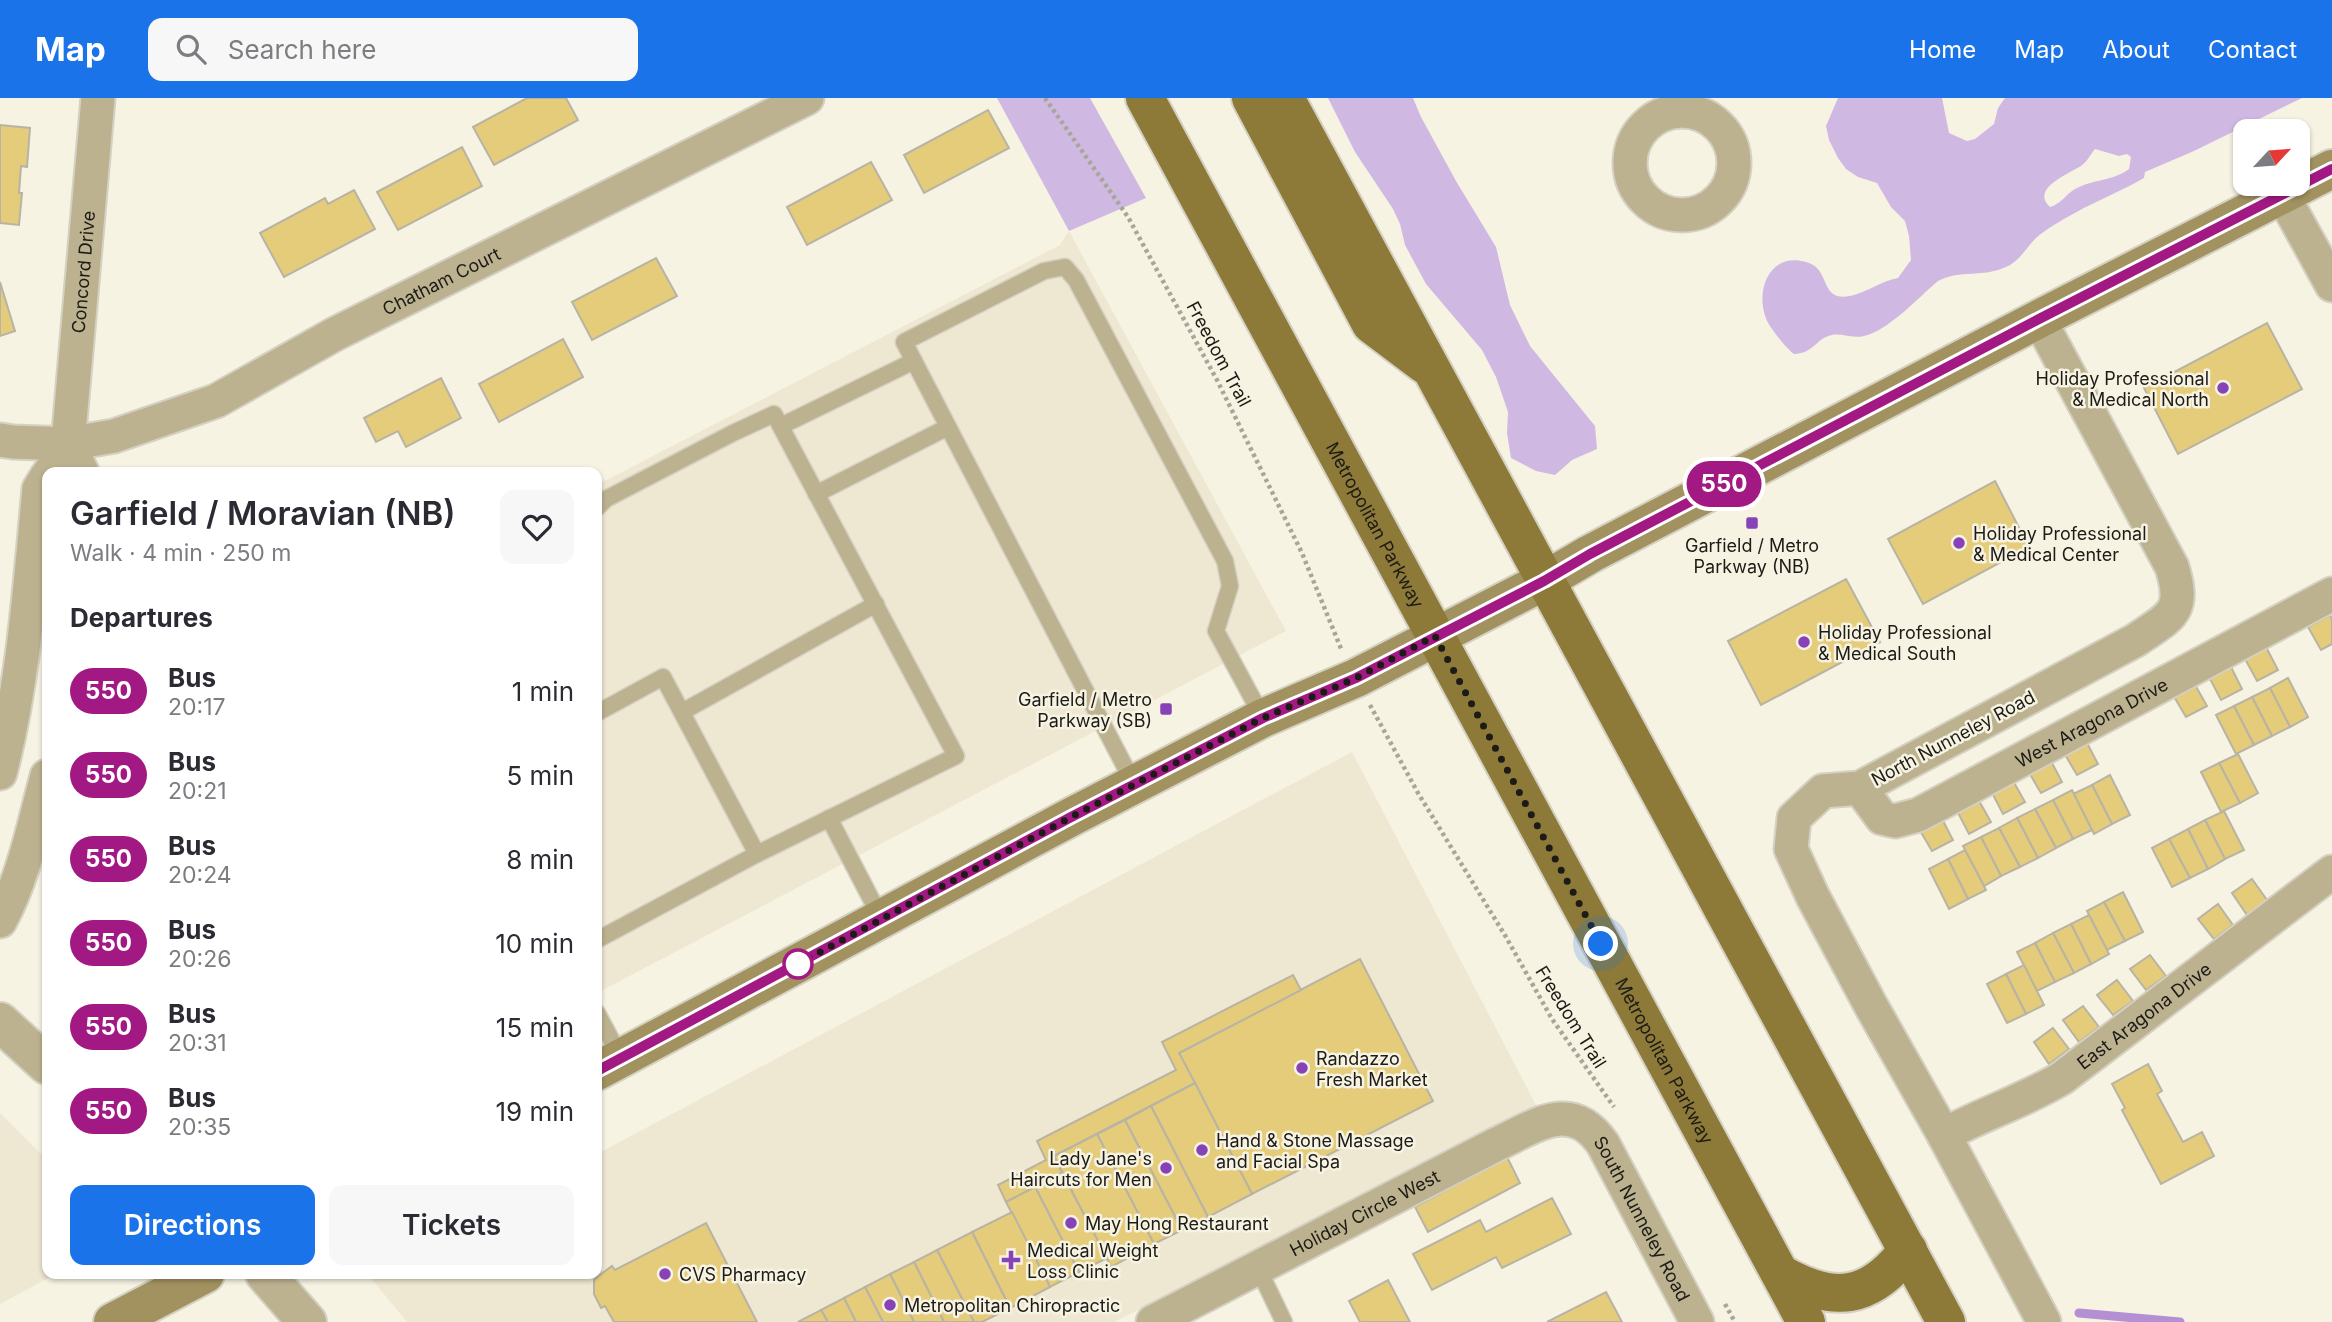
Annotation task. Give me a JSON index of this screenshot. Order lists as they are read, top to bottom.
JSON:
{
  "streets": {
    "main road": ["Metropolitan Parkway"],
    "street": [
      "Concord Drive",
      "Chatham Court",
      "West Aragona Drive",
      "North Nunneley Road",
      "East Aragona Drive",
      "Holiday Circle West",
      "South Nunneley Road"
    ],
    "path": ["Freedom Trail"]
  },
  "crossings": [
    ["Concord Drive", "Chatham Court"],
    ["West Aragona Drive", "North Nunneley Road"],
    ["North Nunneley Road", "East Aragona Drive"],
    ["Holiday Circle West", "South Nunneley Road"]
  ],
  "places": {
    "other": [
      "Holiday Professional & Medical North",
      "Holiday Professional & Medical Center",
      "Holiday Professional & Medical South",
      "Randazzo Fresh Market",
      "Hand & Stone Massage and Facial Spa",
      "Lady Jane's Haircuts for Men",
      "May Hong Restaurant",
      "CVS Pharmacy",
      "Metropolitan Chiropractic"
    ],
    "transit": ["Garfield / Metro Parkway (NB)", "Garfield / Metro Parkway (SB)"],
    "health": ["Medical Weight Loss Clinic"]
  },
  "lines": ["bus line 550"],
  "north": "top right",
  "page": {
    "header": "Map",
    "search": "Search here",
    "nav": [
      "Home",
      "Map",
      "About",
      "Contact"
    ],
    "on_map": "550",
    "heading": [
      ["Garfield / Moravian (NB)", "Walk · 4 min · 250 m"],
      "Departures"
    ],
    "list": [
      {
        "mark": "550",
        "name": "Bus",
        "note": "20:17",
        "value": "1 min"
      },
      {
        "mark": "550",
        "name": "Bus",
        "note": "20:21",
        "value": "5 min"
      },
      {
        "mark": "550",
        "name": "Bus",
        "note": "20:24",
        "value": "8 min"
      },
      {
        "mark": "550",
        "name": "Bus",
        "note": "20:26",
        "value": "10 min"
      },
      {
        "mark": "550",
        "name": "Bus",
        "note": "20:31",
        "value": "15 min"
      },
      {
        "mark": "550",
        "name": "Bus",
        "note": "20:35",
        "value": "19 min"
      }
    ],
    "buttons": ["Directions", "Tickets"]
  }
}
